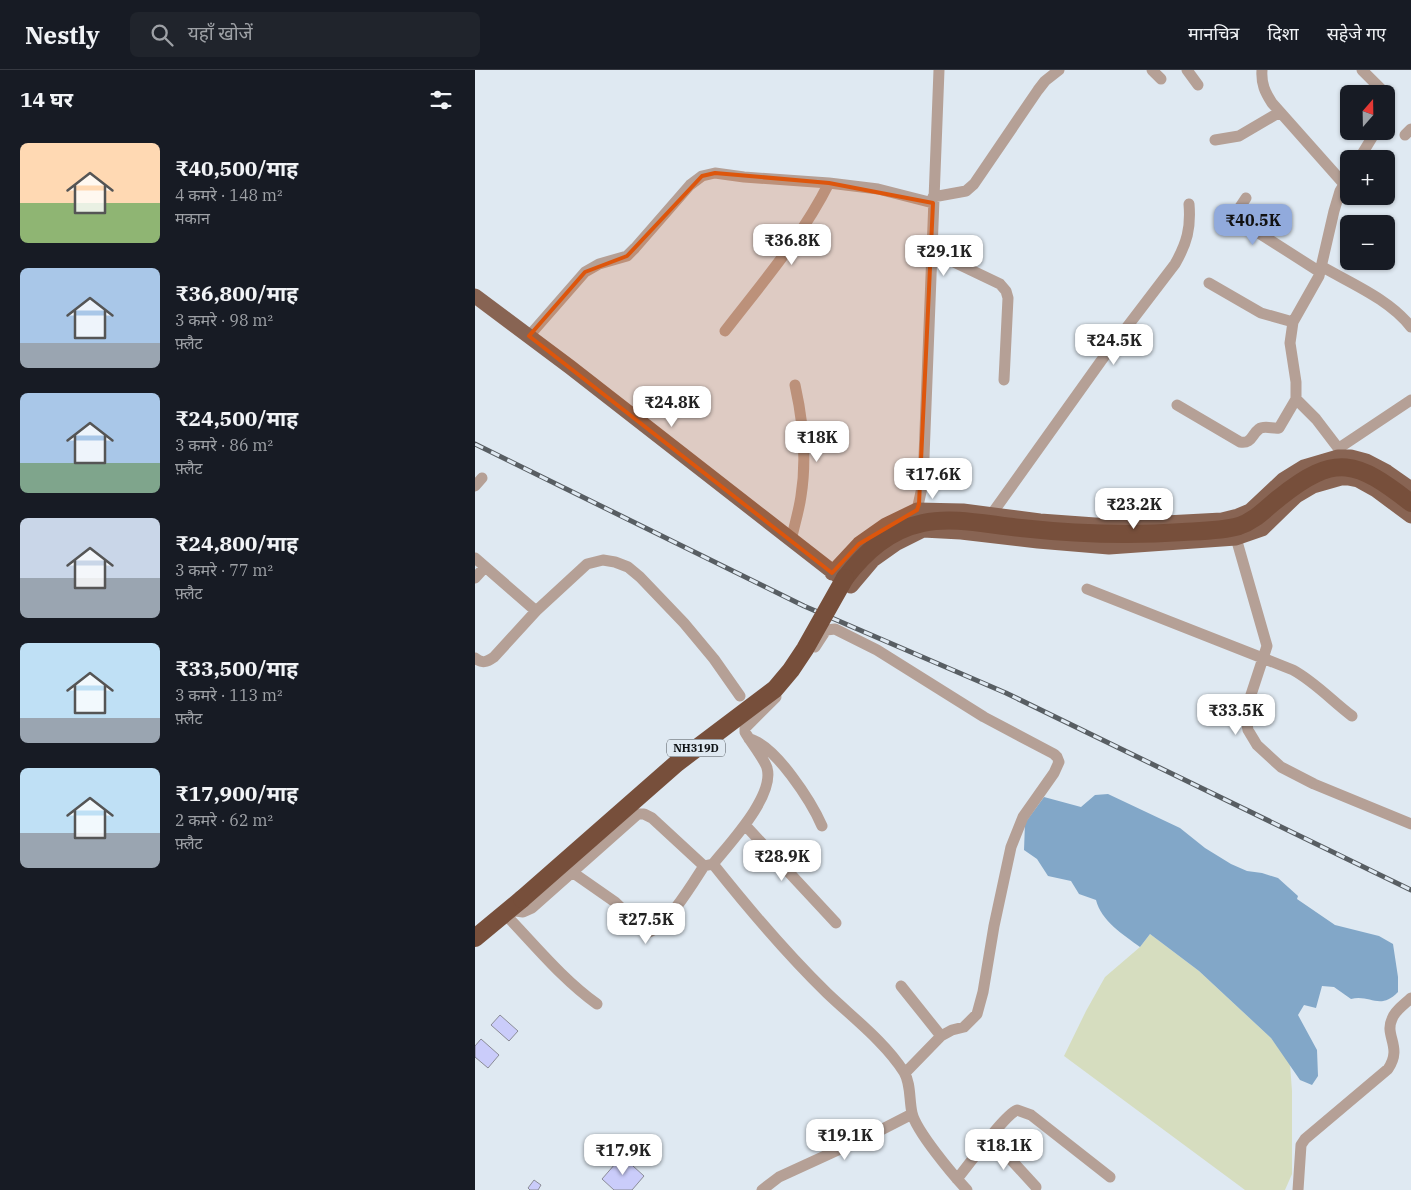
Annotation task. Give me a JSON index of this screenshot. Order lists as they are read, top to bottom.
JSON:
{
  "streets": {
    "highway": ["NH319D"]
  },
  "north": "top",
  "page": {
    "header": "Nestly",
    "search": "यहाँ खोजें",
    "nav": ["मानचित्र", "दिशा", "सहेजे गए"],
    "heading": "14 घर",
    "map_buttons": ["+", "−"],
    "list": [
      {
        "name": "₹40,500/माह",
        "note": "4 कमरे · 148 m² · मकान"
      },
      {
        "name": "₹36,800/माह",
        "note": "3 कमरे · 98 m² · फ़्लैट"
      },
      {
        "name": "₹24,500/माह",
        "note": "3 कमरे · 86 m² · फ़्लैट"
      },
      {
        "name": "₹24,800/माह",
        "note": "3 कमरे · 77 m² · फ़्लैट"
      },
      {
        "name": "₹33,500/माह",
        "note": "3 कमरे · 113 m² · फ़्लैट"
      },
      {
        "name": "₹17,900/माह",
        "note": "2 कमरे · 62 m² · फ़्लैट"
      }
    ],
    "price": [
      "₹40.5K",
      "₹36.8K",
      "₹29.1K",
      "₹24.5K",
      "₹24.8K",
      "₹18K",
      "₹17.6K",
      "₹23.2K",
      "₹33.5K",
      "₹28.9K",
      "₹27.5K",
      "₹19.1K",
      "₹18.1K",
      "₹17.9K"
    ]
  }
}
